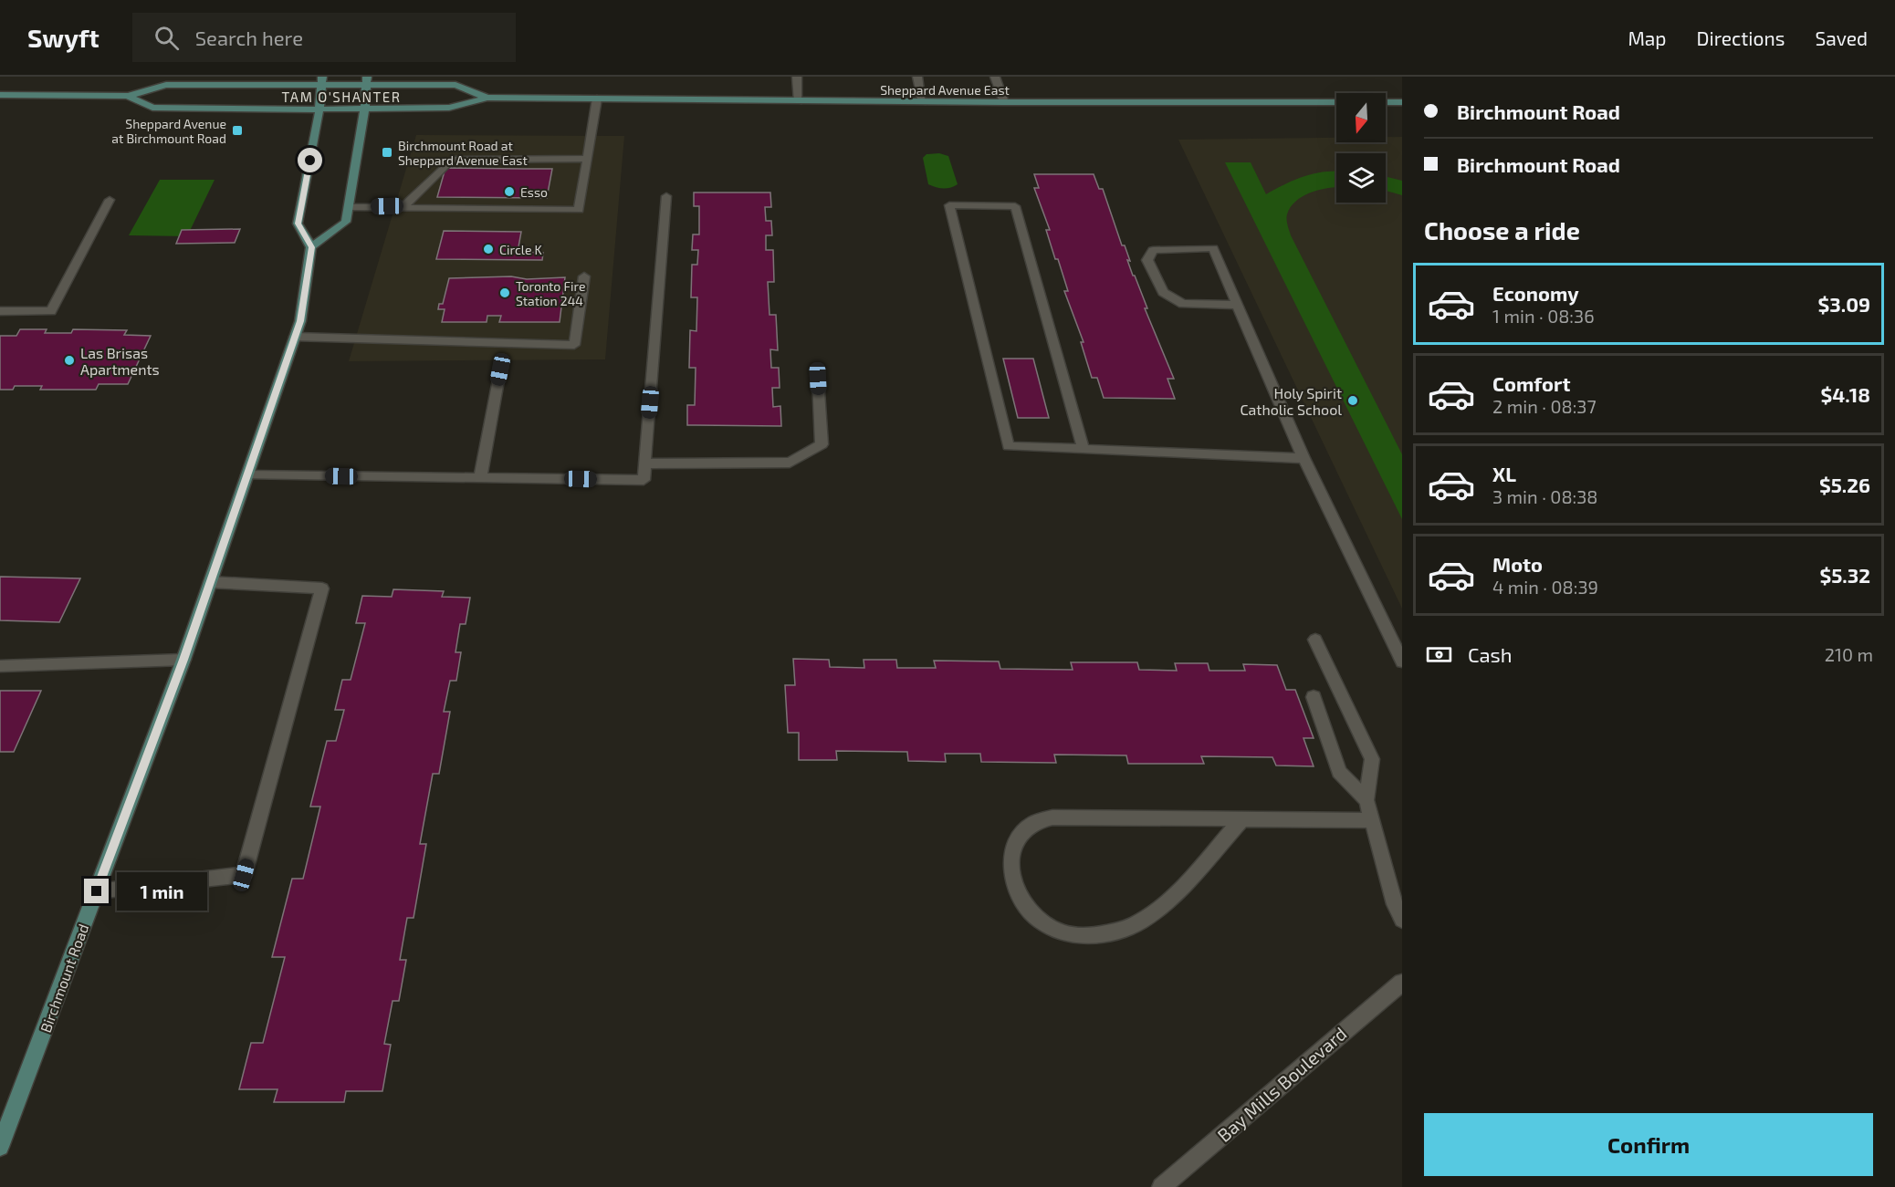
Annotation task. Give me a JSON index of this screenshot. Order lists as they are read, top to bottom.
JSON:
{
  "streets": {
    "main road": ["Sheppard Avenue East", "Birchmount Road"],
    "street": ["Bay Mills Boulevard"]
  },
  "districts": ["TAM O'SHANTER"],
  "places": {
    "transit": ["Sheppard Avenue at Birchmount Road", "Birchmount Road at Sheppard Avenue East"],
    "other": [
      "Esso",
      "Circle K",
      "Toronto Fire Station 244",
      "Las Brisas Apartments",
      "Holy Spirit Catholic School"
    ]
  },
  "north": "bottom",
  "page": {
    "header": "Swyft",
    "search": "Search here",
    "nav": ["Map", "Directions", "Saved"],
    "banner": ["Birchmount Road", "Birchmount Road"],
    "heading": "Choose a ride",
    "list": [
      {
        "name": "Economy",
        "note": "1 min · 08:36",
        "value": "$3.09"
      },
      {
        "name": "Comfort",
        "note": "2 min · 08:37",
        "value": "$4.18"
      },
      {
        "name": "XL",
        "note": "3 min · 08:38",
        "value": "$5.26"
      },
      {
        "name": "Moto",
        "note": "4 min · 08:39",
        "value": "$5.32"
      }
    ],
    "pay": ["Cash", "210 m"],
    "bubble": "1 min",
    "buttons": "Confirm"
  }
}
